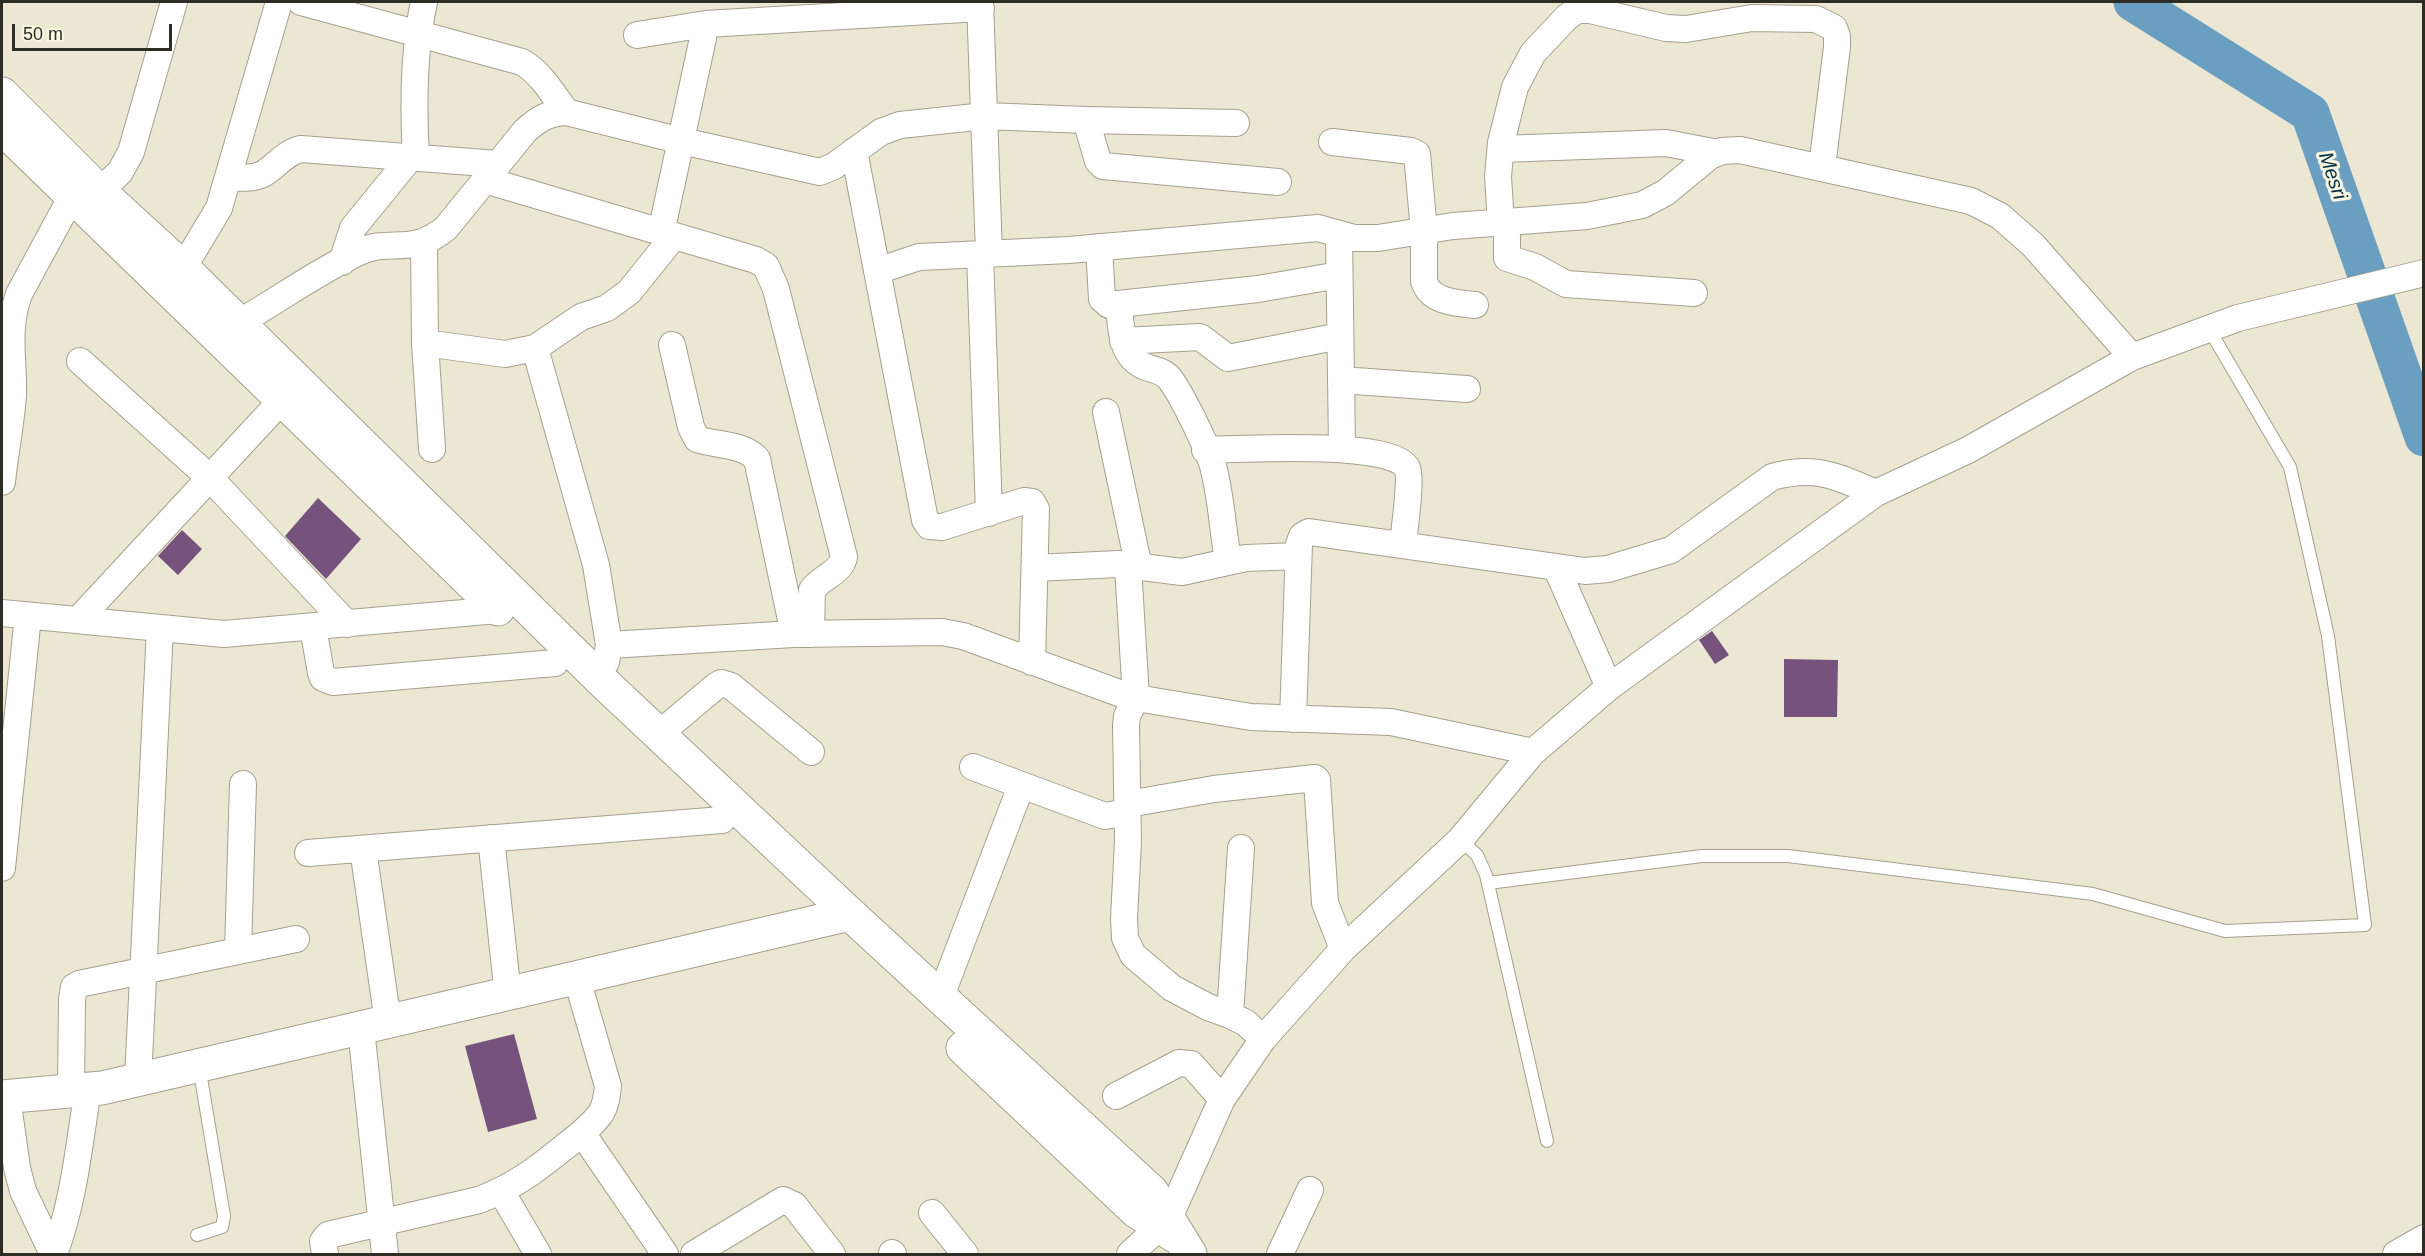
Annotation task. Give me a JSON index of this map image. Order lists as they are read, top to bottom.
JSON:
{
  "water": ["Mesri"],
  "scale_bar": "50 m"
}
